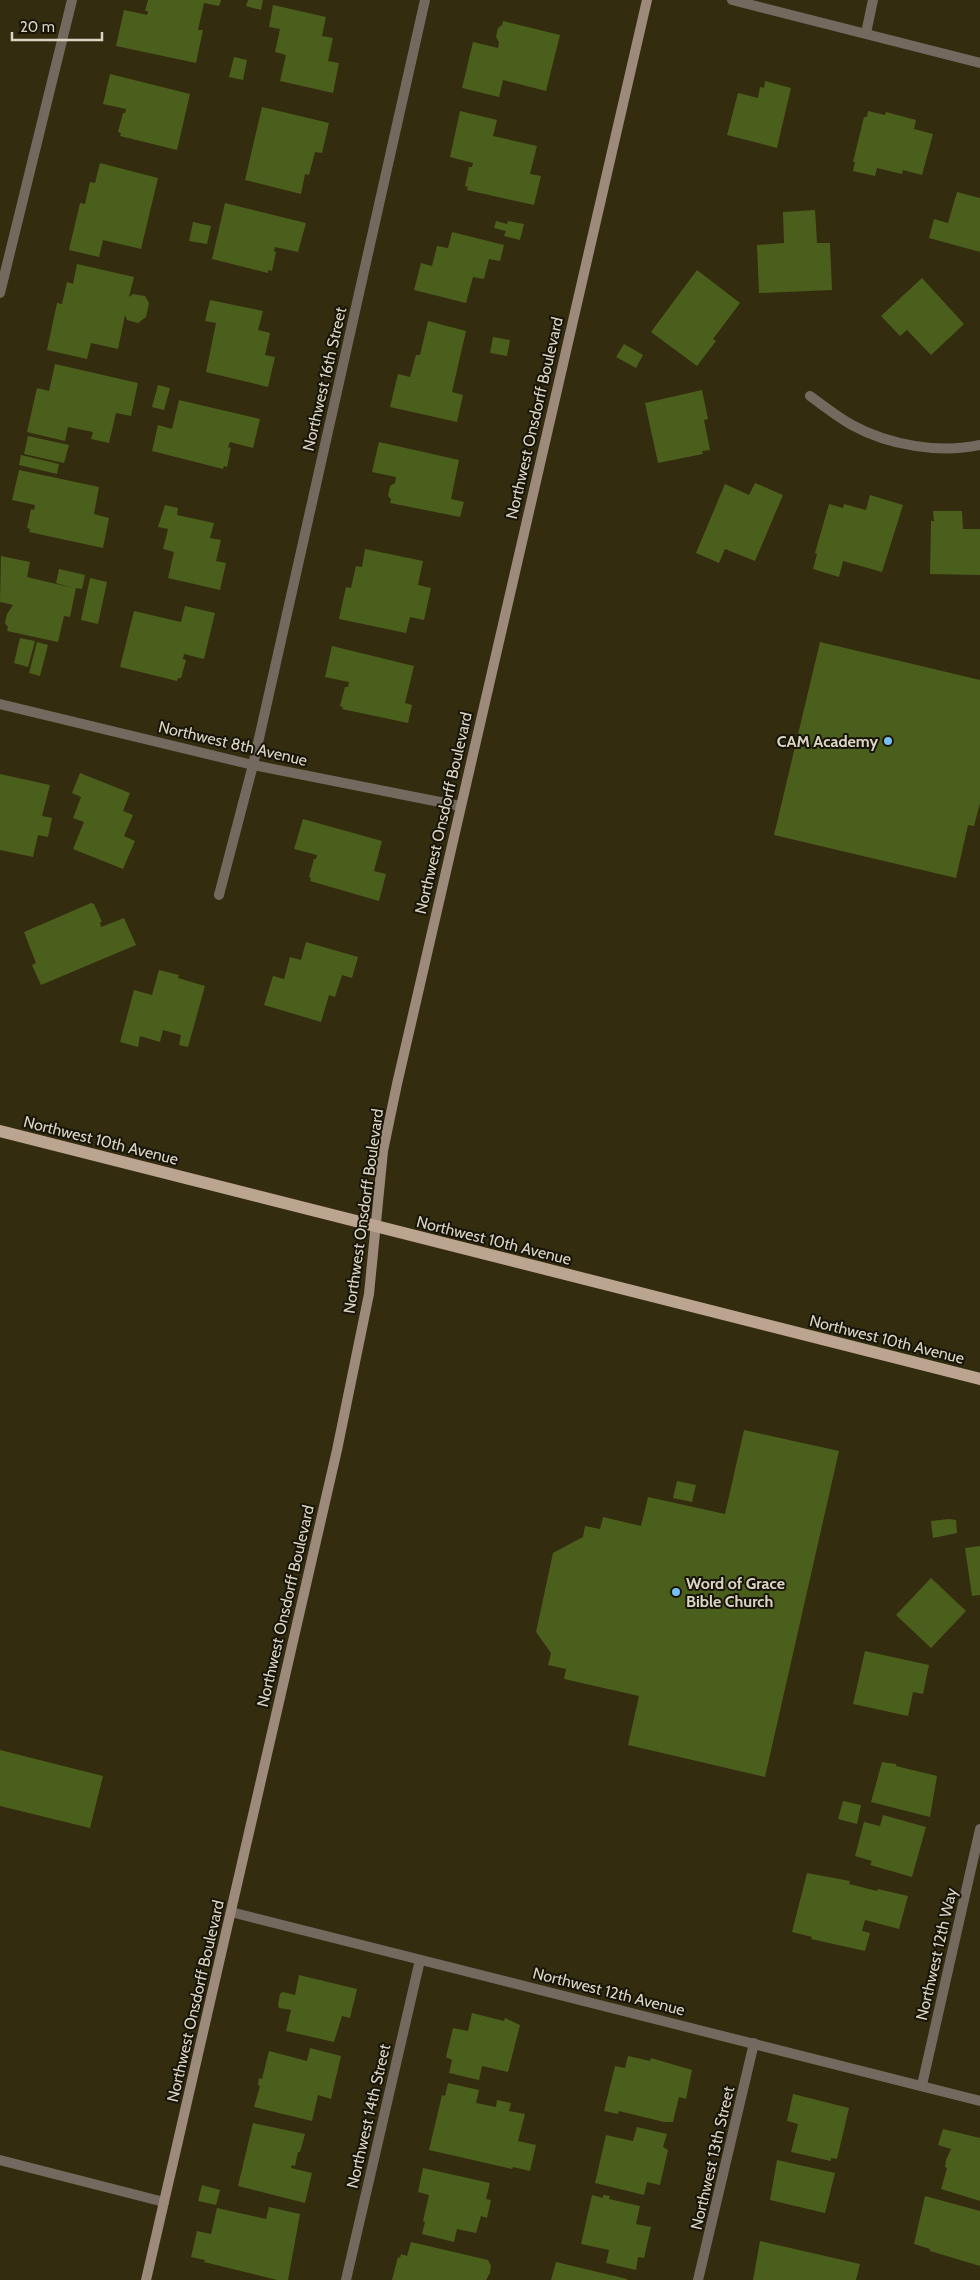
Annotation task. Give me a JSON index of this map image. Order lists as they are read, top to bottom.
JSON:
{
  "streets": {
    "main road": ["Northwest 10th Avenue"],
    "street": [
      "Northwest 16th Street",
      "Northwest Onsdorff Boulevard",
      "Northwest 8th Avenue",
      "Northwest 12th Way",
      "Northwest 12th Avenue",
      "Northwest 14th Street",
      "Northwest 13th Street"
    ]
  },
  "crossings": [
    ["Northwest 16th Street", "Northwest 8th Avenue"],
    ["Northwest Onsdorff Boulevard", "Northwest 8th Avenue"],
    ["Northwest Onsdorff Boulevard", "Northwest 10th Avenue"],
    ["Northwest Onsdorff Boulevard", "Northwest 12th Avenue"],
    ["Northwest 12th Way", "Northwest 12th Avenue"],
    ["Northwest 12th Avenue", "Northwest 14th Street"],
    ["Northwest 12th Avenue", "Northwest 13th Street"]
  ],
  "places": ["CAM Academy", "Word of Grace Bible Church"],
  "scale_bar": "20 m"
}
